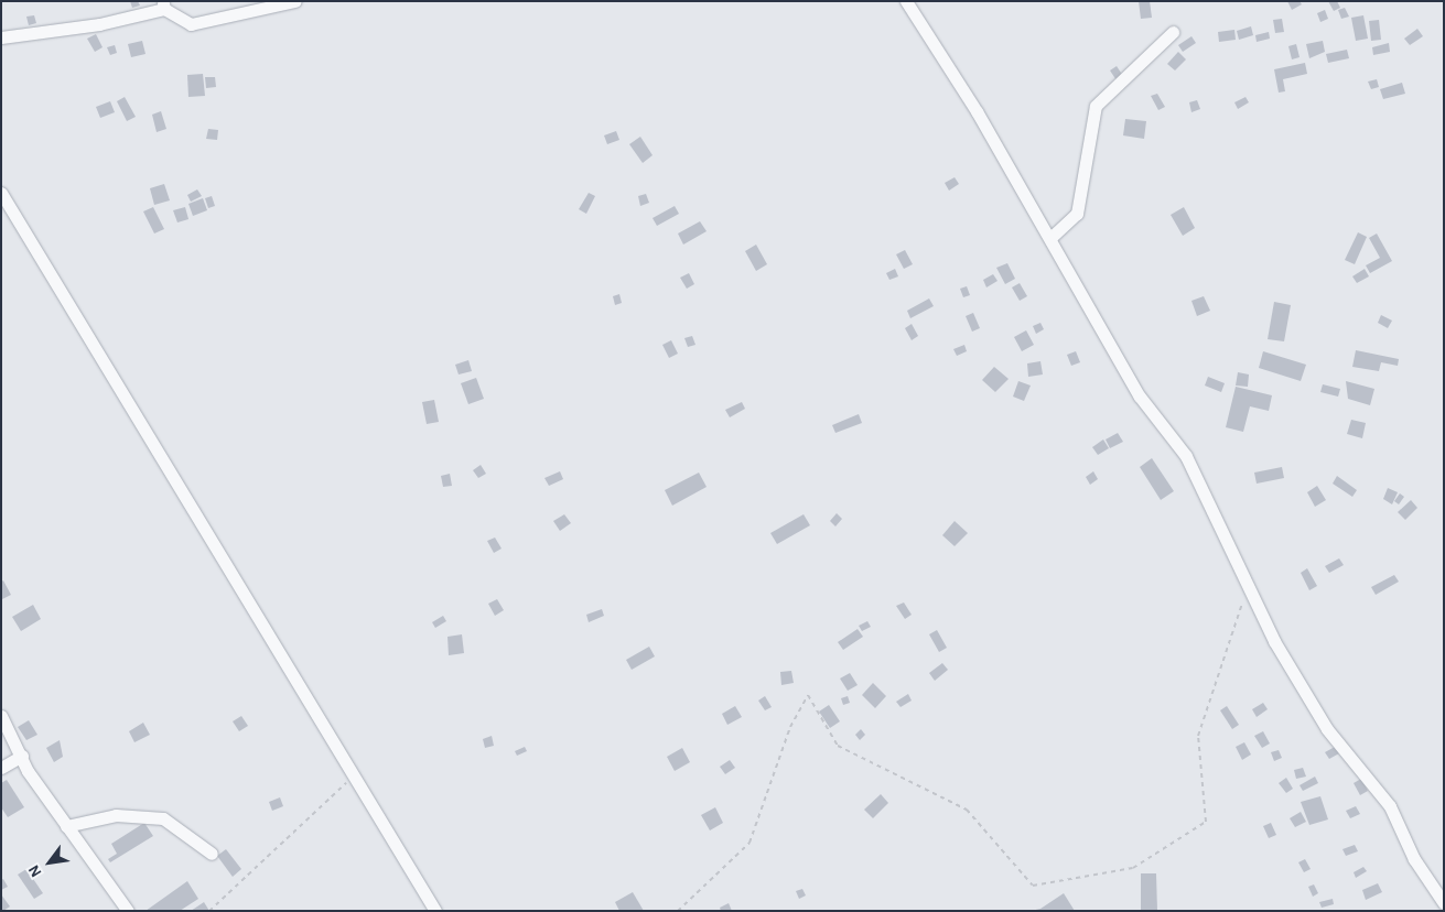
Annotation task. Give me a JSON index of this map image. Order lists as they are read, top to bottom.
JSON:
{
  "north": "bottom left"
}
